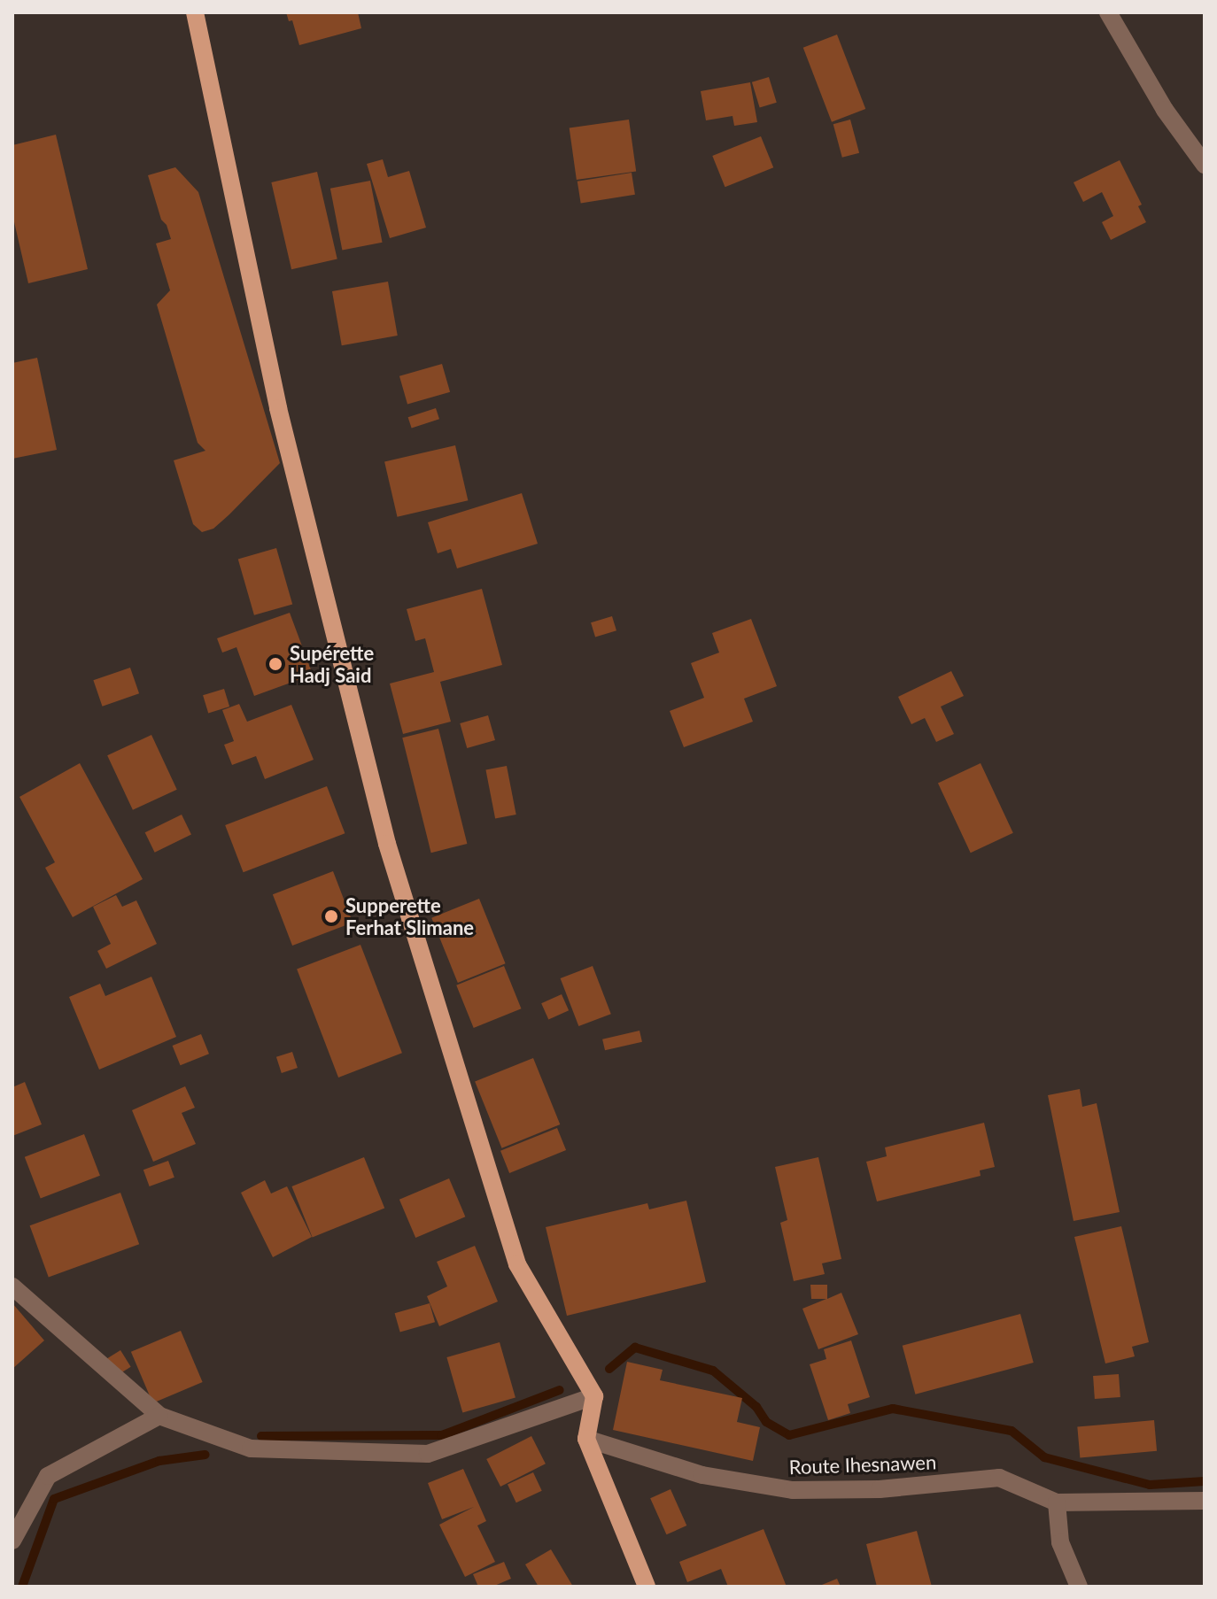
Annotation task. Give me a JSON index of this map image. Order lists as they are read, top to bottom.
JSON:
{
  "streets": {
    "street": ["Route Ihesnawen"]
  },
  "places": ["Supérette Hadj Said", "Supperette Ferhat Slimane"]
}
